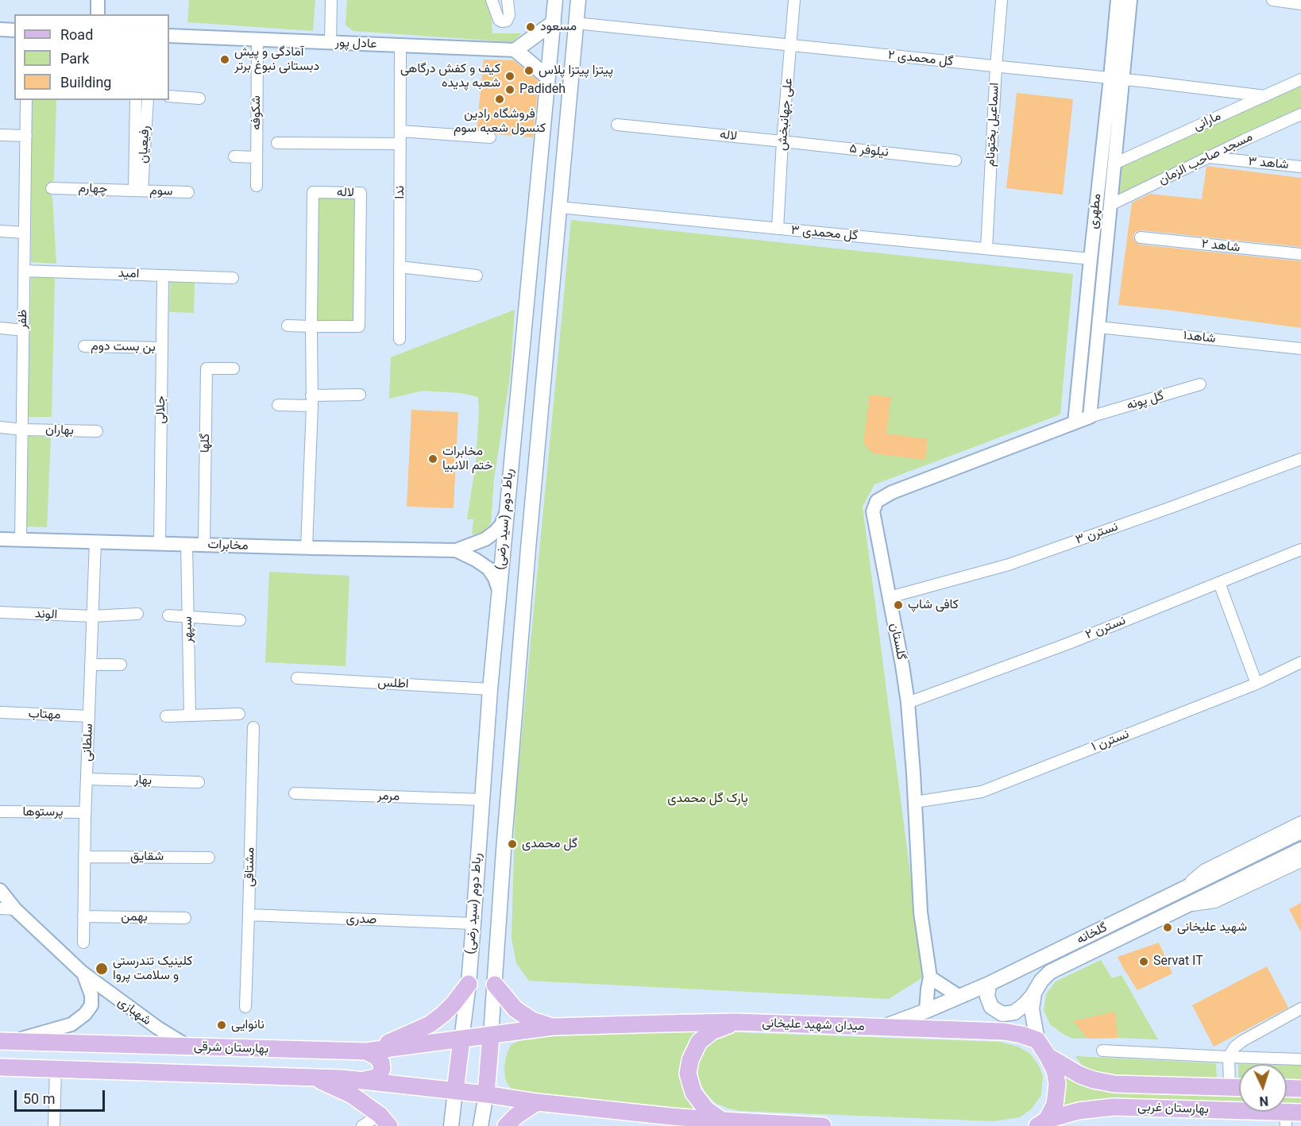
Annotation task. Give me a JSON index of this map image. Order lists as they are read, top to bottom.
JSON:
{
  "streets": {
    "main road": [
      "رباط دوم (سید رضی)",
      "گلخانه",
      "میدان شهید علیخانی",
      "بهارستان شرقی",
      "بهارستان غربی"
    ],
    "street": [
      "عادل پور",
      "گل محمدی ۲",
      "شکوفه",
      "علی جهانبخش",
      "مارانی",
      "اسماعیل بختونام",
      "لاله",
      "رفیعیان",
      "نیلوفر ۵",
      "مسجد صاحب الزمان",
      "شاهد ۳",
      "چهارم",
      "سوم",
      "ندا",
      "مطهری",
      "گل محمدی ۳",
      "شاهد ۲",
      "امید",
      "ظفر",
      "شاهد۱",
      "بن بست دوم",
      "گل پونه",
      "جلالی",
      "بهاران",
      "گلها",
      "نسترن ۳",
      "مخابرات",
      "الوند",
      "نسترن ۲",
      "سپهر",
      "گلستان",
      "اطلس",
      "مهتاب",
      "نسترن ۱",
      "سلطانی",
      "بهار",
      "مرمر",
      "پرستوها",
      "شقایق",
      "مشتاقی",
      "بهمن",
      "صدری",
      "شهبازی"
    ]
  },
  "crossings": [
    ["عادل پور", "شکوفه"],
    ["عادل پور", "ندا"],
    ["گل محمدی ۲", "علی جهانبخش"],
    ["گل محمدی ۲", "مارانی"],
    ["گل محمدی ۲", "اسماعیل بختونام"],
    ["گل محمدی ۲", "مطهری"],
    ["گل محمدی ۲", "رباط دوم (سید رضی)"],
    ["علی جهانبخش", "لاله"],
    ["علی جهانبخش", "نیلوفر ۵"],
    ["علی جهانبخش", "گل محمدی ۳"],
    ["مارانی", "مطهری"],
    ["اسماعیل بختونام", "گل محمدی ۳"],
    ["لاله", "نیلوفر ۵"],
    ["لاله", "مخابرات"],
    ["رفیعیان", "چهارم"],
    ["رفیعیان", "سوم"],
    ["مسجد صاحب الزمان", "شاهد ۳"],
    ["مسجد صاحب الزمان", "مطهری"],
    ["چهارم", "سوم"],
    ["مطهری", "گل محمدی ۳"],
    ["مطهری", "شاهد۱"],
    ["مطهری", "گل پونه"],
    ["مطهری", "گلستان"],
    ["گل محمدی ۳", "رباط دوم (سید رضی)"],
    ["امید", "ظفر"],
    ["امید", "جلالی"],
    ["ظفر", "بهاران"],
    ["ظفر", "مخابرات"],
    ["بن بست دوم", "جلالی"],
    ["گل پونه", "گلستان"],
    ["جلالی", "مخابرات"],
    ["گلها", "مخابرات"],
    ["رباط دوم (سید رضی)", "اطلس"],
    ["رباط دوم (سید رضی)", "مرمر"],
    ["رباط دوم (سید رضی)", "صدری"],
    ["رباط دوم (سید رضی)", "میدان شهید علیخانی"],
    ["رباط دوم (سید رضی)", "بهارستان شرقی"],
    ["نسترن ۳", "گلستان"],
    ["مخابرات", "سپهر"],
    ["مخابرات", "سلطانی"],
    ["الوند", "سلطانی"],
    ["نسترن ۲", "گلستان"],
    ["گلستان", "نسترن ۱"],
    ["گلستان", "گلخانه"],
    ["مهتاب", "سلطانی"],
    ["سلطانی", "بهار"],
    ["سلطانی", "پرستوها"],
    ["سلطانی", "شقایق"],
    ["سلطانی", "بهمن"],
    ["مشتاقی", "صدری"],
    ["گلخانه", "میدان شهید علیخانی"],
    ["شهبازی", "بهارستان شرقی"],
    ["میدان شهید علیخانی", "بهارستان شرقی"]
  ],
  "parks": ["پارک گل محمدی"],
  "places": [
    "مسعود",
    "آمادگی و پیش دبستانی نبوغ برتر",
    "پیتزا پیتزا پلاس",
    "کیف و کفش درگاهی شعبه پدیده",
    "Padideh",
    "فروشگاه رادین کنسول شعبه سوم",
    "مخابرات ختم الانبیا",
    "کافی شاپ",
    "گل محمدی",
    "شهید علیخانی",
    "Servat IT",
    "کلینیک تندرستی و سلامت پروا",
    "نانوایی"
  ],
  "legend": ["Road", "Park", "Building"],
  "scale_bar": "50 m",
  "north": "bottom"
}
